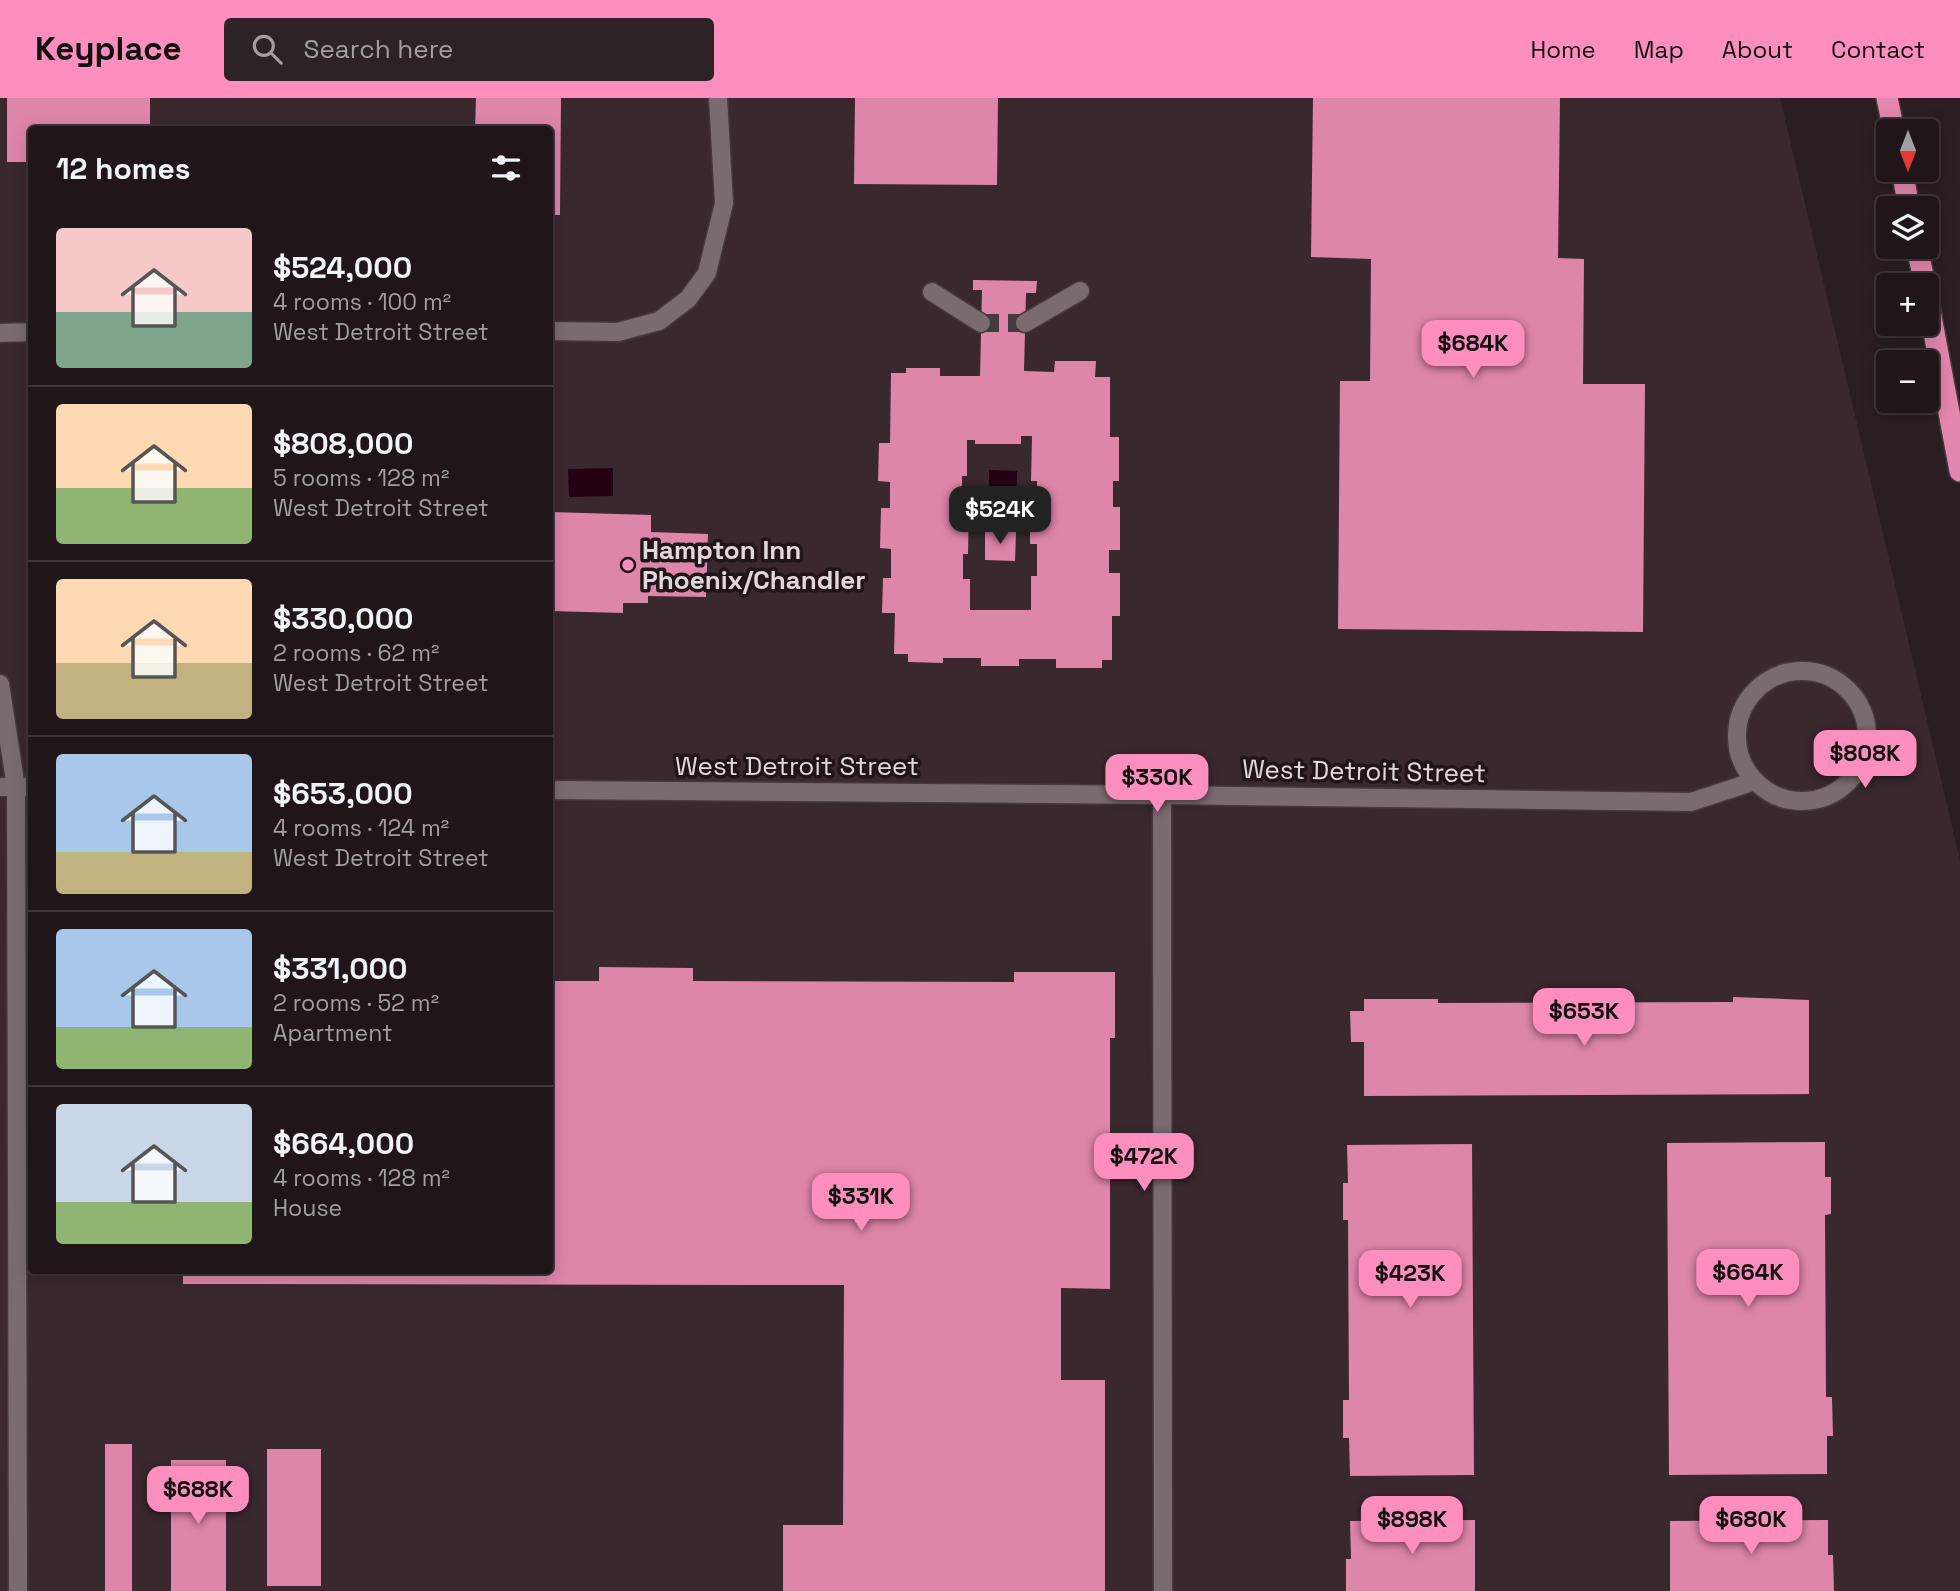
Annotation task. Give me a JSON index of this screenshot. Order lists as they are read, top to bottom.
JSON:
{
  "streets": {
    "street": ["West Detroit Street"]
  },
  "places": ["Hampton Inn Phoenix/Chandler"],
  "north": "bottom",
  "page": {
    "header": "Keyplace",
    "search": "Search here",
    "nav": [
      "Home",
      "Map",
      "About",
      "Contact"
    ],
    "map_buttons": ["+", "−"],
    "heading": "12 homes",
    "list": [
      {
        "name": "$524,000",
        "note": "4 rooms · 100 m² · West Detroit Street"
      },
      {
        "name": "$808,000",
        "note": "5 rooms · 128 m² · West Detroit Street"
      },
      {
        "name": "$330,000",
        "note": "2 rooms · 62 m² · West Detroit Street"
      },
      {
        "name": "$653,000",
        "note": "4 rooms · 124 m² · West Detroit Street"
      },
      {
        "name": "$331,000",
        "note": "2 rooms · 52 m² · Apartment"
      },
      {
        "name": "$664,000",
        "note": "4 rooms · 128 m² · House"
      }
    ],
    "price": [
      "$684K",
      "$524K",
      "$808K",
      "$330K",
      "$653K",
      "$472K",
      "$331K",
      "$664K",
      "$423K",
      "$688K",
      "$898K",
      "$680K"
    ]
  }
}
